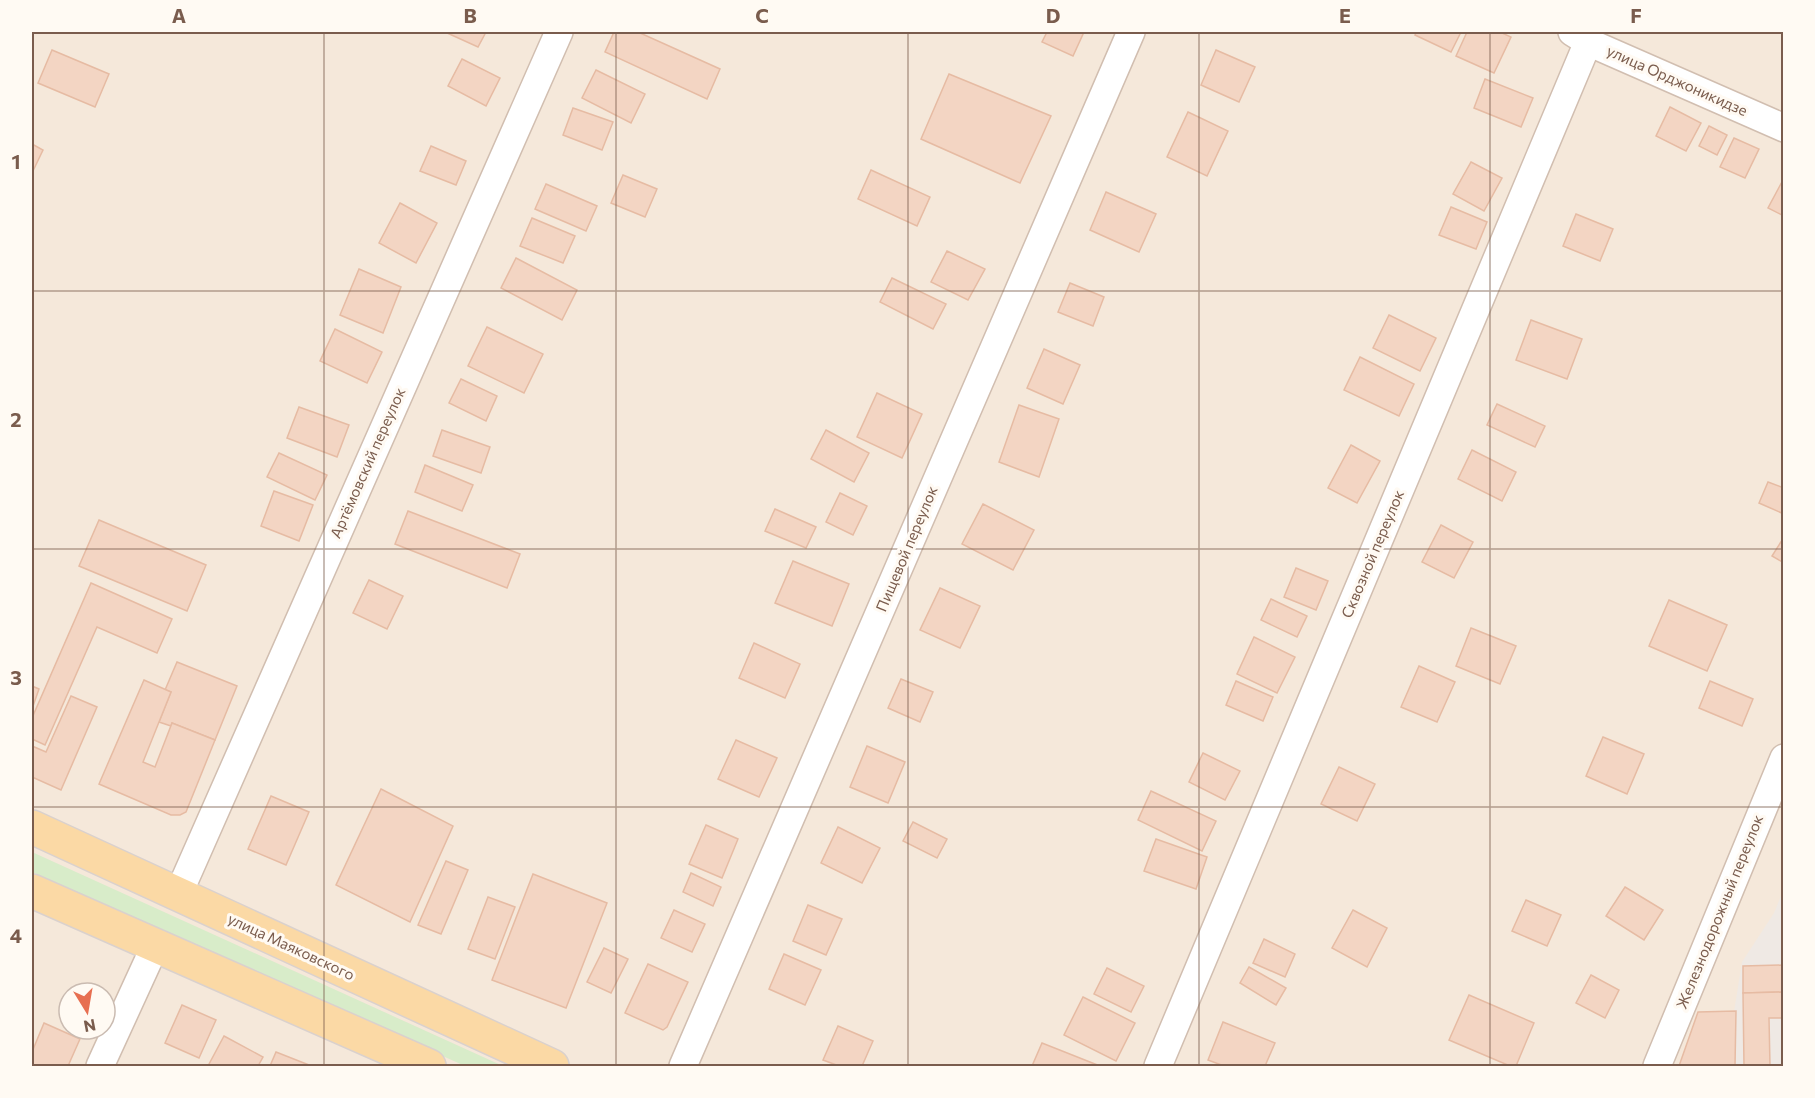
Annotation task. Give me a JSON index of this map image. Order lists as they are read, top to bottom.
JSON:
{
  "streets": {
    "main road": ["улица Маяковского"],
    "street": [
      "улица Орджоникидзе",
      "Артёмовский переулок",
      "Пищевой переулок",
      "Сквозной переулок",
      "Железнодорожный переулок"
    ]
  },
  "crossings": [
    ["улица Орджоникидзе", "Сквозной переулок"],
    ["Артёмовский переулок", "улица Маяковского"]
  ],
  "north": "bottom",
  "grid": {
    "columns": [
      "A",
      "B",
      "C",
      "D",
      "E",
      "F"
    ],
    "rows": [
      "1",
      "2",
      "3",
      "4"
    ]
  }
}
